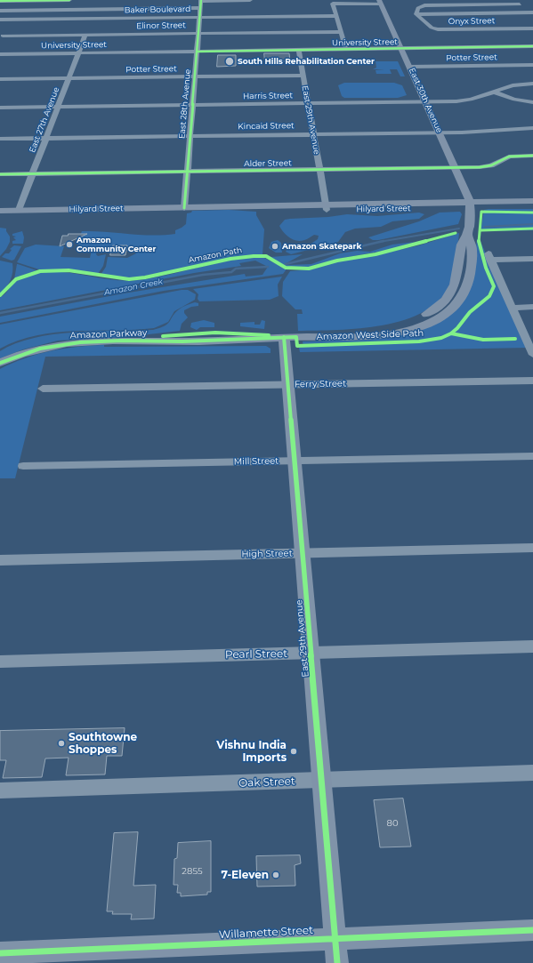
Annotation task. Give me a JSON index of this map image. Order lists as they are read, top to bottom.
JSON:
{
  "streets": {
    "main road": [
      "East 30th Avenue",
      "East 29th Avenue",
      "Hilyard Street",
      "Amazon Parkway",
      "Willamette Street"
    ],
    "street": [
      "Baker Boulevard",
      "Onyx Street",
      "Elinor Street",
      "University Street",
      "Potter Street",
      "Harris Street",
      "East 28th Avenue",
      "East 27th Avenue",
      "Kincaid Street",
      "Alder Street",
      "Ferry Street",
      "Mill Street",
      "High Street",
      "Pearl Street",
      "Oak Street"
    ],
    "cycle path": ["Amazon Path", "Amazon West Side Path"]
  },
  "crossings": [
    ["Baker Boulevard", "East 28th Avenue"],
    ["Elinor Street", "East 28th Avenue"],
    ["Elinor Street", "East 27th Avenue"],
    ["University Street", "East 30th Avenue"],
    ["University Street", "East 28th Avenue"],
    ["University Street", "East 27th Avenue"],
    ["University Street", "East 29th Avenue"],
    ["Potter Street", "East 30th Avenue"],
    ["Potter Street", "East 28th Avenue"],
    ["Potter Street", "East 27th Avenue"],
    ["Potter Street", "East 29th Avenue"],
    ["Harris Street", "East 30th Avenue"],
    ["Harris Street", "East 28th Avenue"],
    ["Harris Street", "East 27th Avenue"],
    ["Harris Street", "East 29th Avenue"],
    ["East 30th Avenue", "Kincaid Street"],
    ["East 30th Avenue", "Alder Street"],
    ["East 30th Avenue", "Hilyard Street"],
    ["East 30th Avenue", "Amazon Parkway"],
    ["East 28th Avenue", "Kincaid Street"],
    ["East 28th Avenue", "Alder Street"],
    ["East 28th Avenue", "Hilyard Street"],
    ["East 27th Avenue", "Kincaid Street"],
    ["East 27th Avenue", "Alder Street"],
    ["East 27th Avenue", "Hilyard Street"],
    ["East 29th Avenue", "Kincaid Street"],
    ["East 29th Avenue", "Alder Street"],
    ["East 29th Avenue", "Hilyard Street"],
    ["East 29th Avenue", "Amazon Parkway"],
    ["East 29th Avenue", "Ferry Street"],
    ["East 29th Avenue", "Mill Street"],
    ["East 29th Avenue", "High Street"],
    ["East 29th Avenue", "Pearl Street"],
    ["East 29th Avenue", "Oak Street"],
    ["East 29th Avenue", "Willamette Street"],
    ["Hilyard Street", "Amazon Parkway"]
  ],
  "water": ["Amazon Creek"],
  "places": [
    "South Hills Rehabilitation Center",
    "Amazon Community Center",
    "Amazon Skatepark",
    "Southtowne Shoppes",
    "Vishnu India Imports",
    "7-Eleven"
  ],
  "house_numbers": ["80", "2855"]
}
